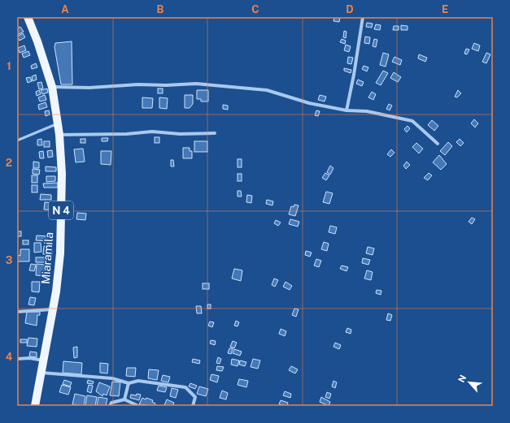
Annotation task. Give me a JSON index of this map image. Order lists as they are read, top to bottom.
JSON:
{
  "streets": {
    "main road": ["N 4", "Miaramila"]
  },
  "north": "top left",
  "grid": {
    "columns": [
      "A",
      "B",
      "C",
      "D",
      "E"
    ],
    "rows": [
      "1",
      "2",
      "3",
      "4"
    ]
  }
}
